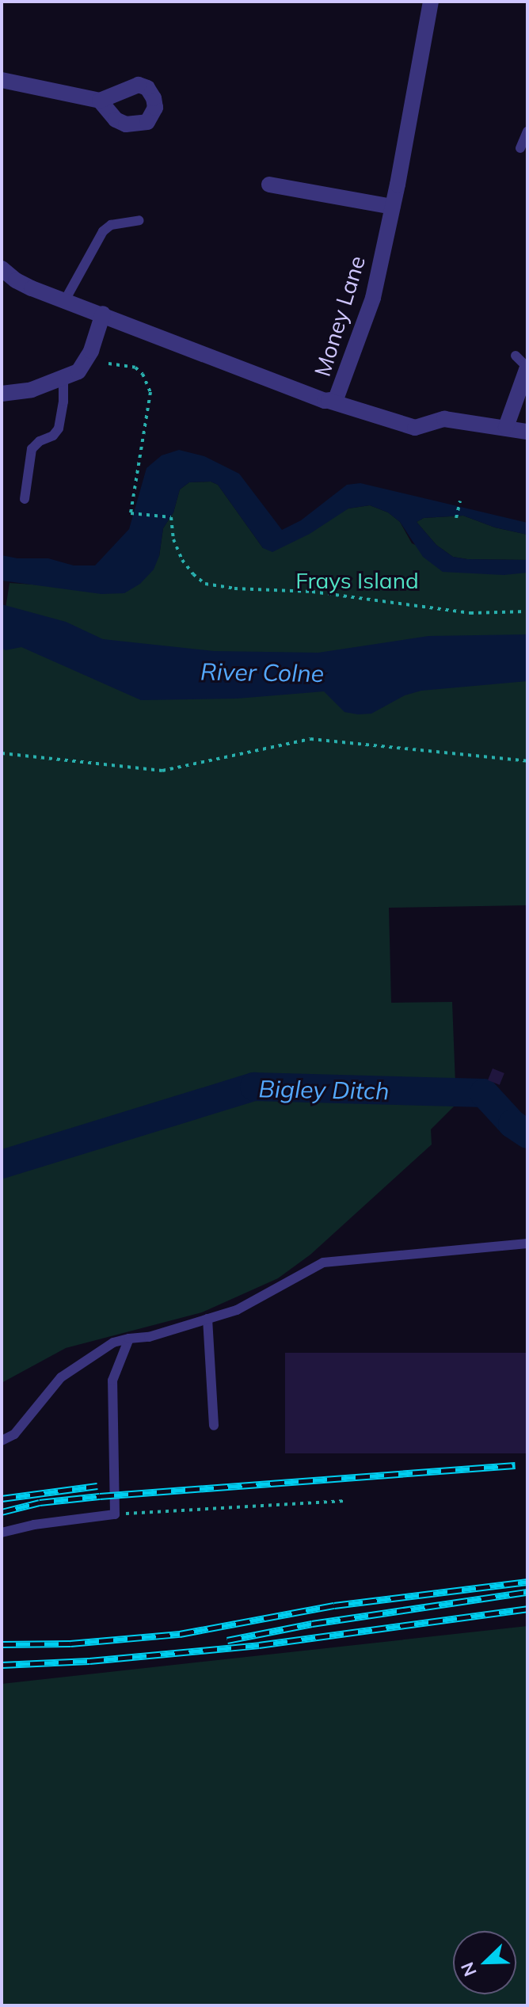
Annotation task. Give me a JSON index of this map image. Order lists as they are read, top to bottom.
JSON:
{
  "streets": {
    "street": ["Money Lane"]
  },
  "water": ["River Colne", "Bigley Ditch"],
  "parks": ["Frays Island"],
  "north": "bottom left"
}
